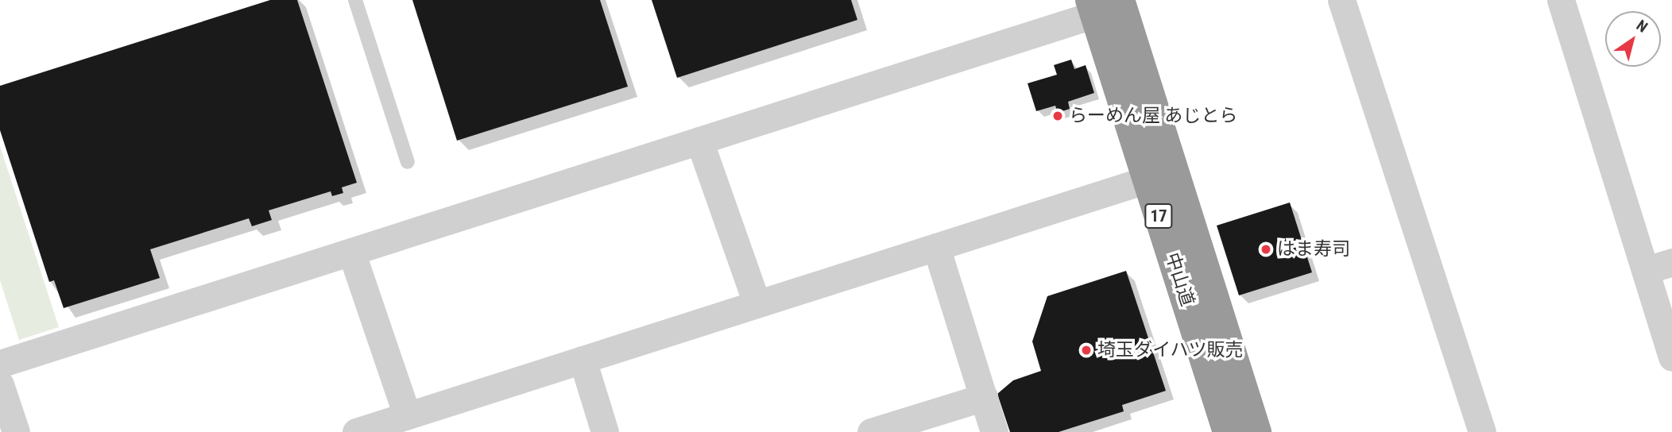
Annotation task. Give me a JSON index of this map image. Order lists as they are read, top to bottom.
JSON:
{
  "streets": {
    "highway": ["17", "中山道"]
  },
  "places": ["らーめん屋 あじとら", "はま寿司", "埼玉ダイハツ販売"],
  "north": "top right"
}
